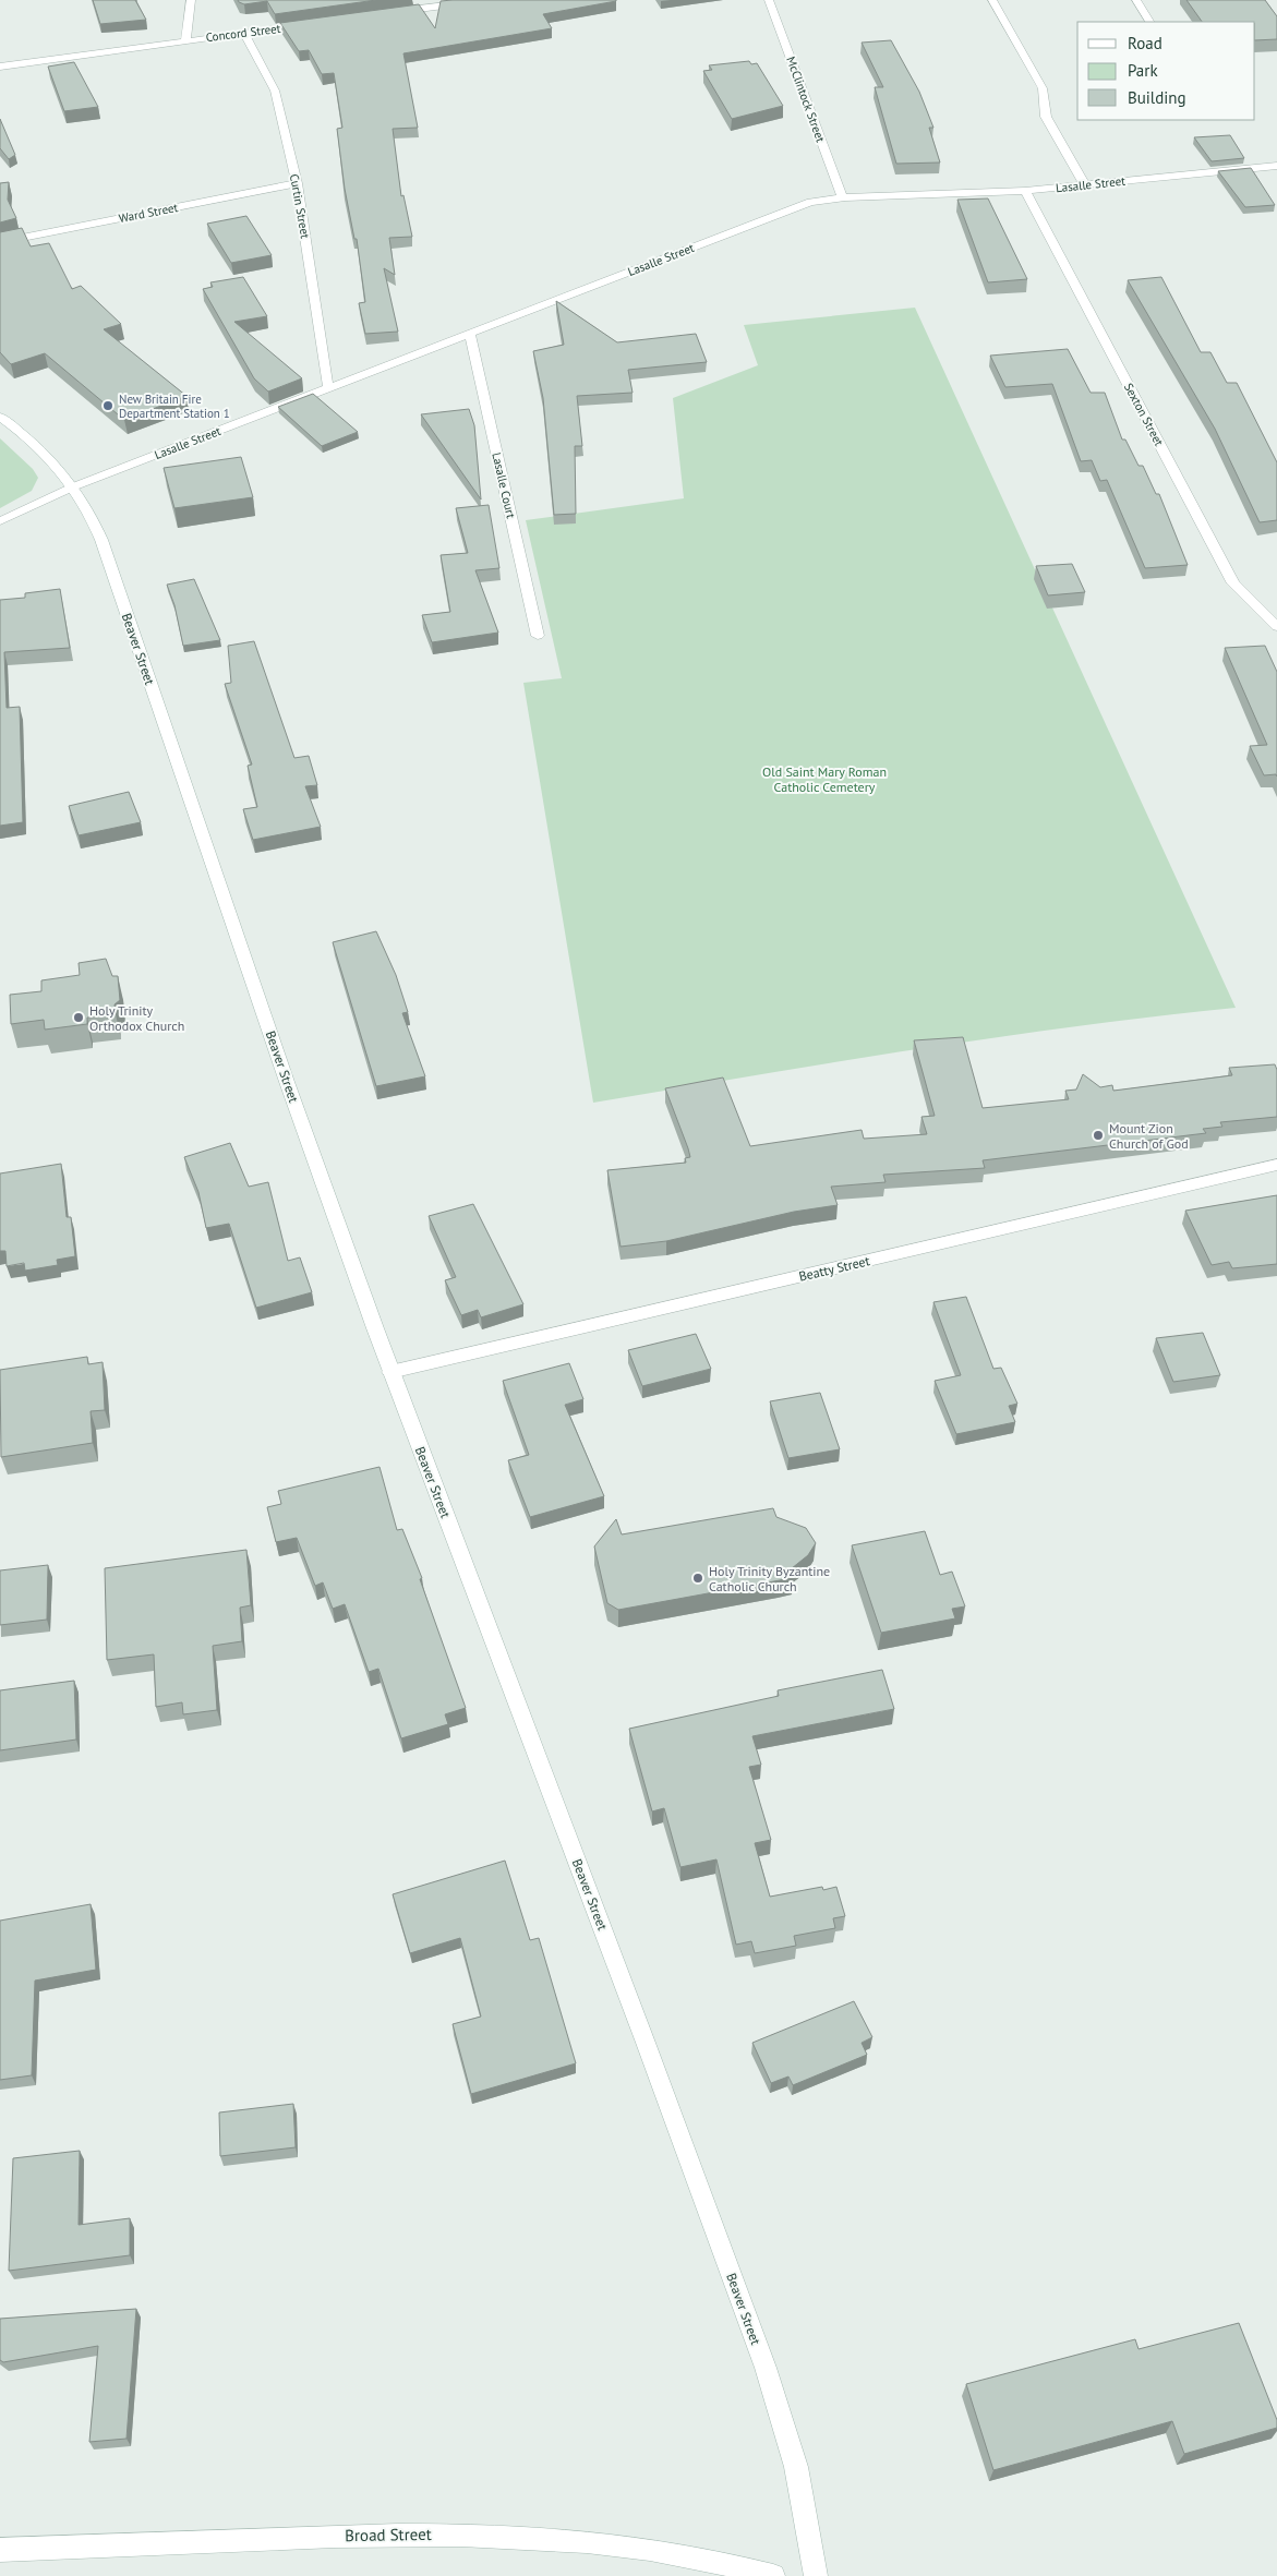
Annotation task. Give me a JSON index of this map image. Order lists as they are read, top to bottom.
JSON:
{
  "streets": {
    "street": [
      "Concord Street",
      "McClintock Street",
      "Lasalle Street",
      "Curtin Street",
      "Ward Street",
      "Sexton Street",
      "Lasalle Court",
      "Beaver Street",
      "Beatty Street",
      "Broad Street"
    ]
  },
  "crossings": [
    ["Concord Street", "Curtin Street"],
    ["McClintock Street", "Lasalle Street"],
    ["Lasalle Street", "Curtin Street"],
    ["Lasalle Street", "Sexton Street"],
    ["Lasalle Street", "Lasalle Court"],
    ["Lasalle Street", "Beaver Street"],
    ["Curtin Street", "Ward Street"],
    ["Beaver Street", "Beatty Street"]
  ],
  "parks": ["Old Saint Mary Roman Catholic Cemetery"],
  "places": [
    "New Britain Fire Department Station 1",
    "Holy Trinity Orthodox Church",
    "Mount Zion Church of God",
    "Holy Trinity Byzantine Catholic Church"
  ],
  "legend": ["Road", "Park", "Building"]
}
